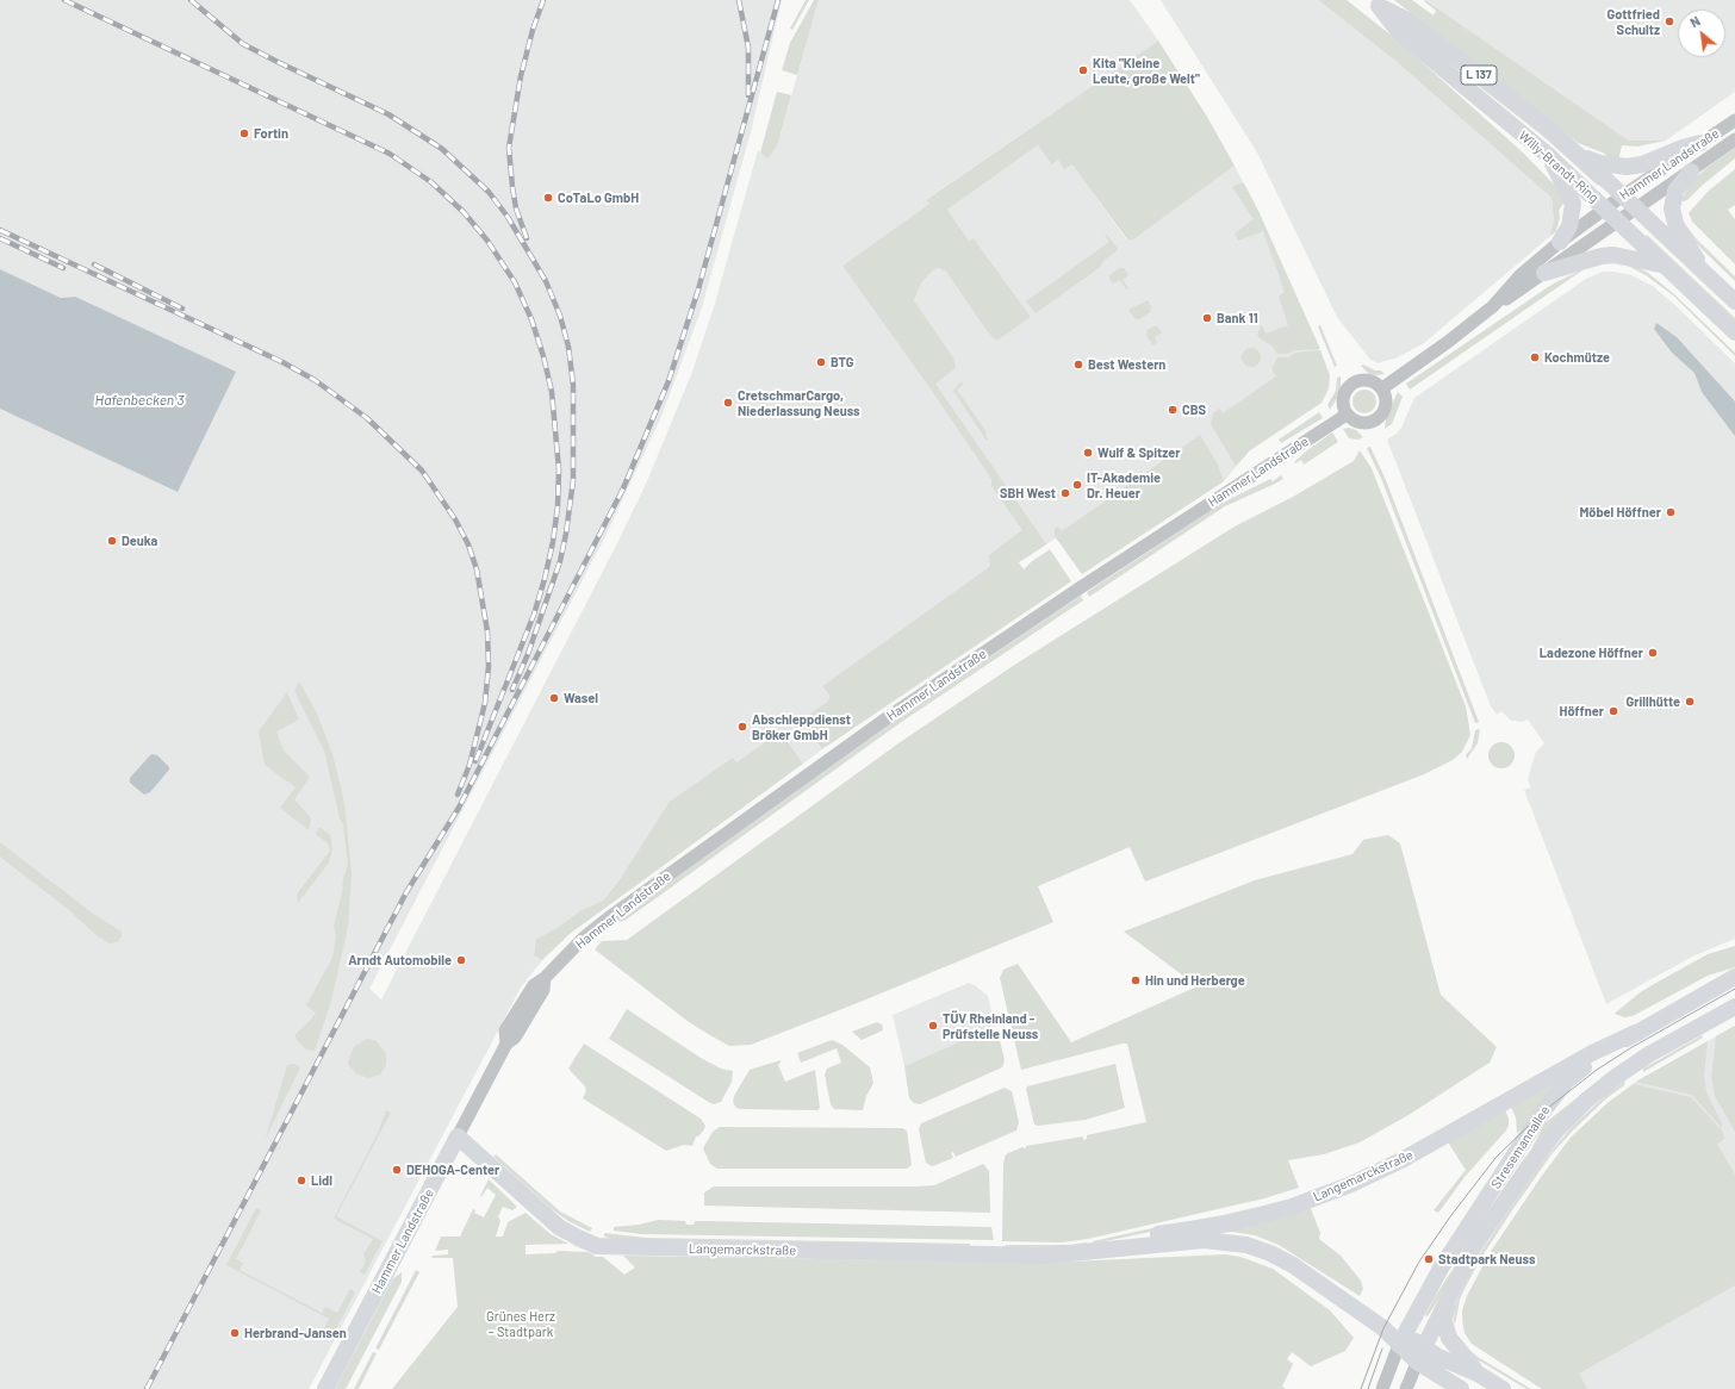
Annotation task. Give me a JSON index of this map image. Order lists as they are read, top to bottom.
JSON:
{
  "streets": {
    "main road": [
      "L 137",
      "Hammer Landstraße",
      "Willy-Brandt-Ring",
      "Stresemannallee",
      "Langemarckstraße"
    ]
  },
  "crossings": [
    ["Hammer Landstraße", "Willy-Brandt-Ring"],
    ["Hammer Landstraße", "Langemarckstraße"],
    ["Stresemannallee", "Langemarckstraße"]
  ],
  "water": ["Hafenbecken 3"],
  "parks": ["Grünes Herz – Stadtpark"],
  "places": [
    "Gottfried Schultz",
    "Kita \"Kleine Leute, große Welt\"",
    "Fortin",
    "CoTaLo GmbH",
    "Bank 11",
    "Kochmütze",
    "BTG",
    "Best Western",
    "CretschmarCargo, Niederlassung Neuss",
    "CBS",
    "Wulf & Spitzer",
    "IT-Akademie Dr. Heuer",
    "SBH West",
    "Möbel Höffner",
    "Deuka",
    "Ladezone Höffner",
    "Wasel",
    "Grillhütte",
    "Höffner",
    "Abschleppdienst Bröker GmbH",
    "Arndt Automobile",
    "Hin und Herberge",
    "TÜV Rheinland - Prüfstelle Neuss",
    "DEHOGA-Center",
    "Lidl",
    "Stadtpark Neuss",
    "Herbrand-Jansen"
  ],
  "north": "top left"
}
